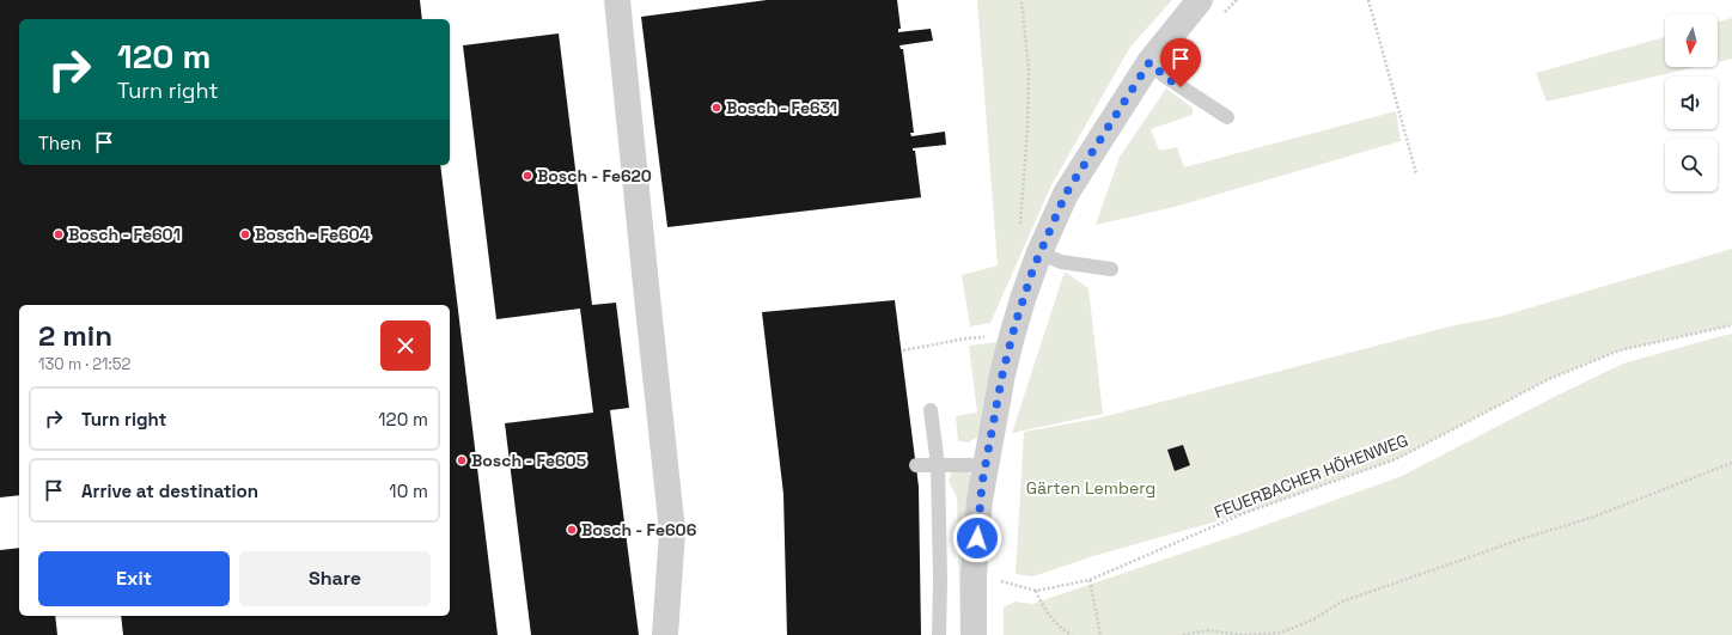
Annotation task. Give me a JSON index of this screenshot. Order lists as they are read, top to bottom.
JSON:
{
  "streets": {
    "path": ["FEUERBACHER HÖHENWEG"]
  },
  "parks": ["Gärten Lemberg"],
  "places": [
    "Bosch - Fe631",
    "Bosch - Fe620",
    "Bosch - Fe601",
    "Bosch - Fe604",
    "Bosch - Fe605",
    "Bosch - Fe606"
  ],
  "north": "bottom",
  "page": {
    "turn": ["120 m", "Turn right"],
    "then": "Then",
    "heading": ["2 min", "130 m · 21:52"],
    "list": [
      {
        "name": "Turn right",
        "value": "120 m"
      },
      {
        "name": "Arrive at destination",
        "value": "10 m"
      }
    ],
    "buttons": ["Exit", "Share"]
  }
}
